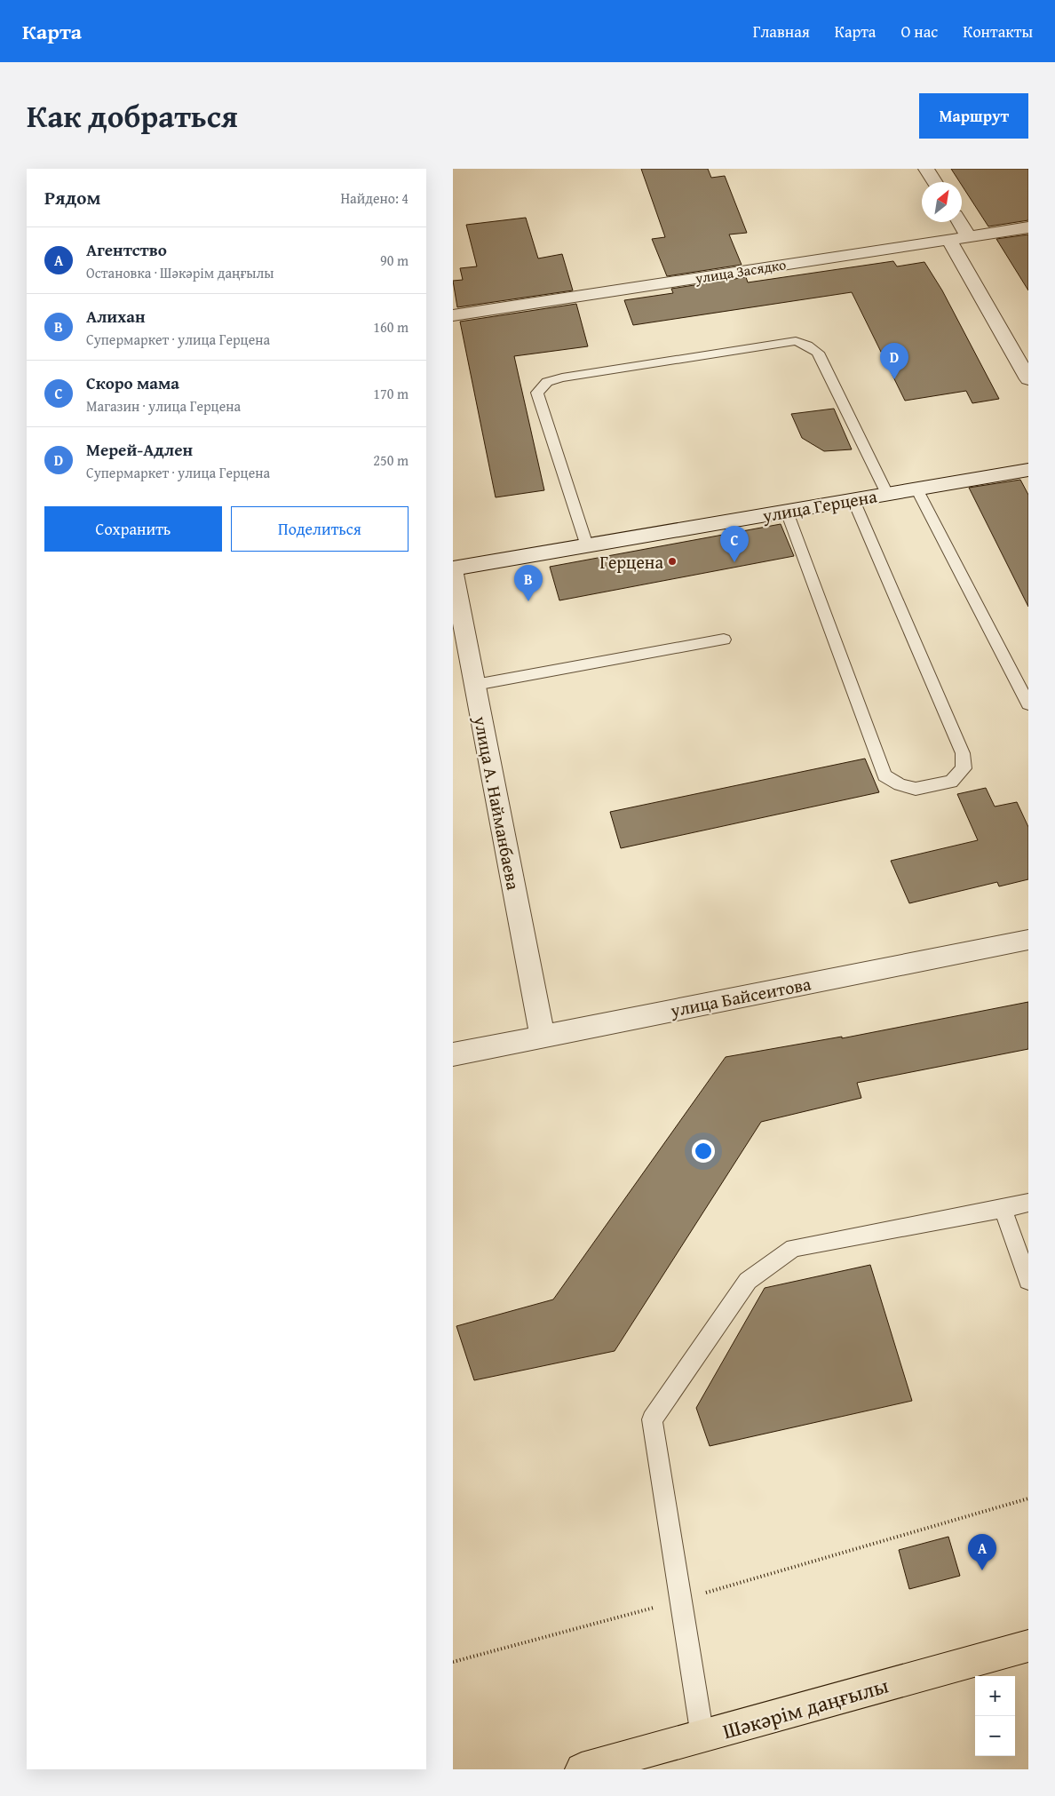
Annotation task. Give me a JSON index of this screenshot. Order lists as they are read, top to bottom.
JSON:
{
  "streets": {
    "main road": ["Шәкәрім даңғылы"],
    "street": [
      "улица Засядко",
      "улица Герцена",
      "улица А. Найманбаева",
      "улица Байсеитова"
    ]
  },
  "crossings": [
    ["улица Герцена", "улица А. Найманбаева"],
    ["улица А. Найманбаева", "улица Байсеитова"]
  ],
  "places": ["Герцена"],
  "north": "top right",
  "page": {
    "header": "Карта",
    "nav": [
      "Главная",
      "Карта",
      "О нас",
      "Контакты"
    ],
    "title": "Как добраться",
    "buttons": [
      "Маршрут",
      ["Сохранить", "Поделиться"]
    ],
    "heading": ["Рядом", "Найдено: 4"],
    "list": [
      {
        "mark": "A",
        "name": "Агентство",
        "note": "Остановка · Шәкәрім даңғылы",
        "value": "90 m"
      },
      {
        "mark": "B",
        "name": "Алихан",
        "note": "Супермаркет · улица Герцена",
        "value": "160 m"
      },
      {
        "mark": "C",
        "name": "Скоро мама",
        "note": "Магазин · улица Герцена",
        "value": "170 m"
      },
      {
        "mark": "D",
        "name": "Мерей-Адлен",
        "note": "Супермаркет · улица Герцена",
        "value": "250 m"
      }
    ],
    "pins": [
      "D",
      "C",
      "B",
      "A"
    ],
    "map_buttons": ["+", "−"]
  }
}
